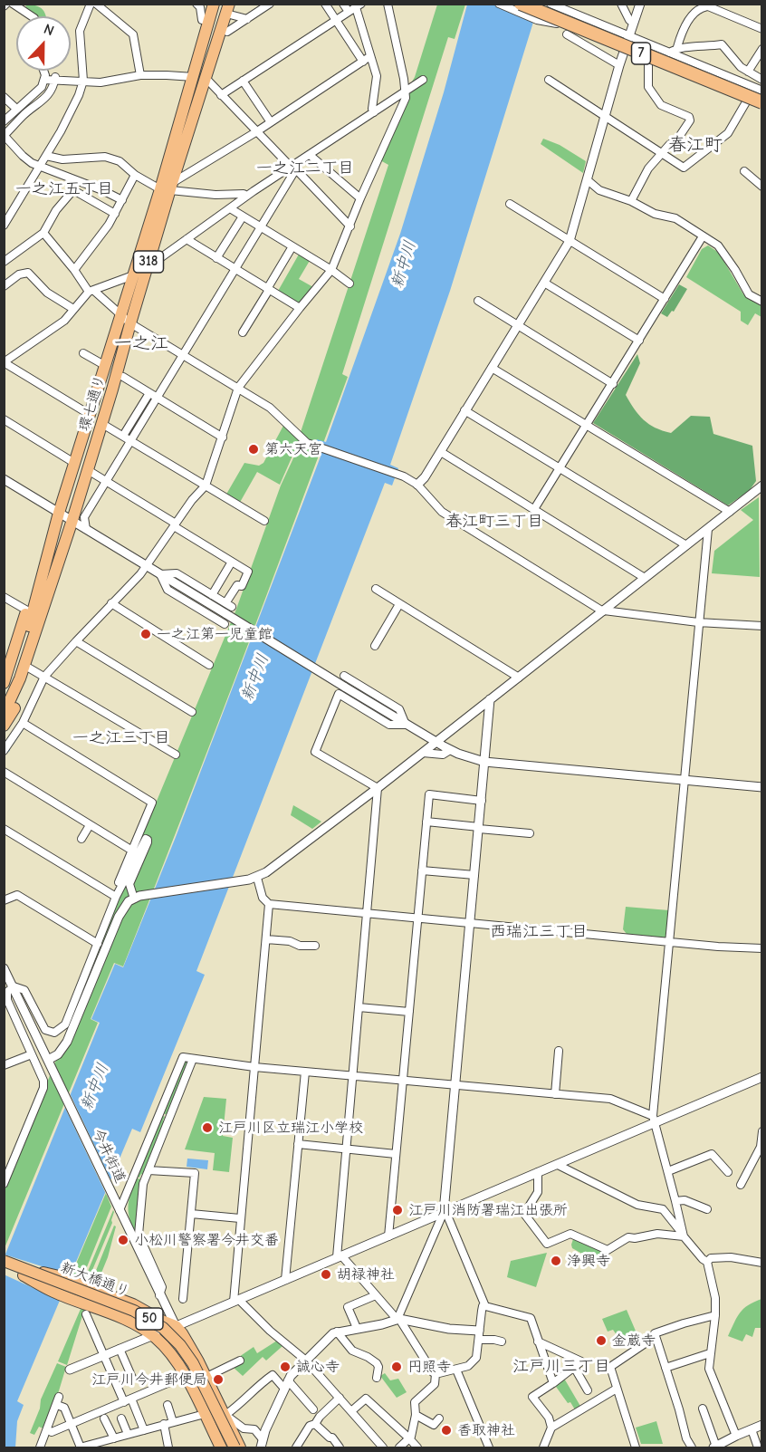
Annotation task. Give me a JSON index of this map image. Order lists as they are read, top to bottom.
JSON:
{
  "streets": {
    "highway": ["7"],
    "main road": [
      "318",
      "環七通り",
      "新大橋通り",
      "50"
    ],
    "street": ["今井街道"]
  },
  "crossings": [
    ["今井街道", "50"],
    ["新大橋通り", "50"]
  ],
  "districts": [
    "春江町",
    "一之江二丁目",
    "一之江五丁目",
    "一之江",
    "春江町三丁目",
    "一之江三丁目",
    "西瑞江三丁目",
    "江戸川三丁目"
  ],
  "water": ["新中川"],
  "places": [
    "第六天宮",
    "一之江第一児童館",
    "江戸川区立瑞江小学校",
    "江戸川消防署瑞江出張所",
    "小松川警察署今井交番",
    "浄興寺",
    "胡禄神社",
    "金蔵寺",
    "誠心寺",
    "円照寺",
    "江戸川今井郵便局",
    "香取神社"
  ],
  "north": "top"
}
